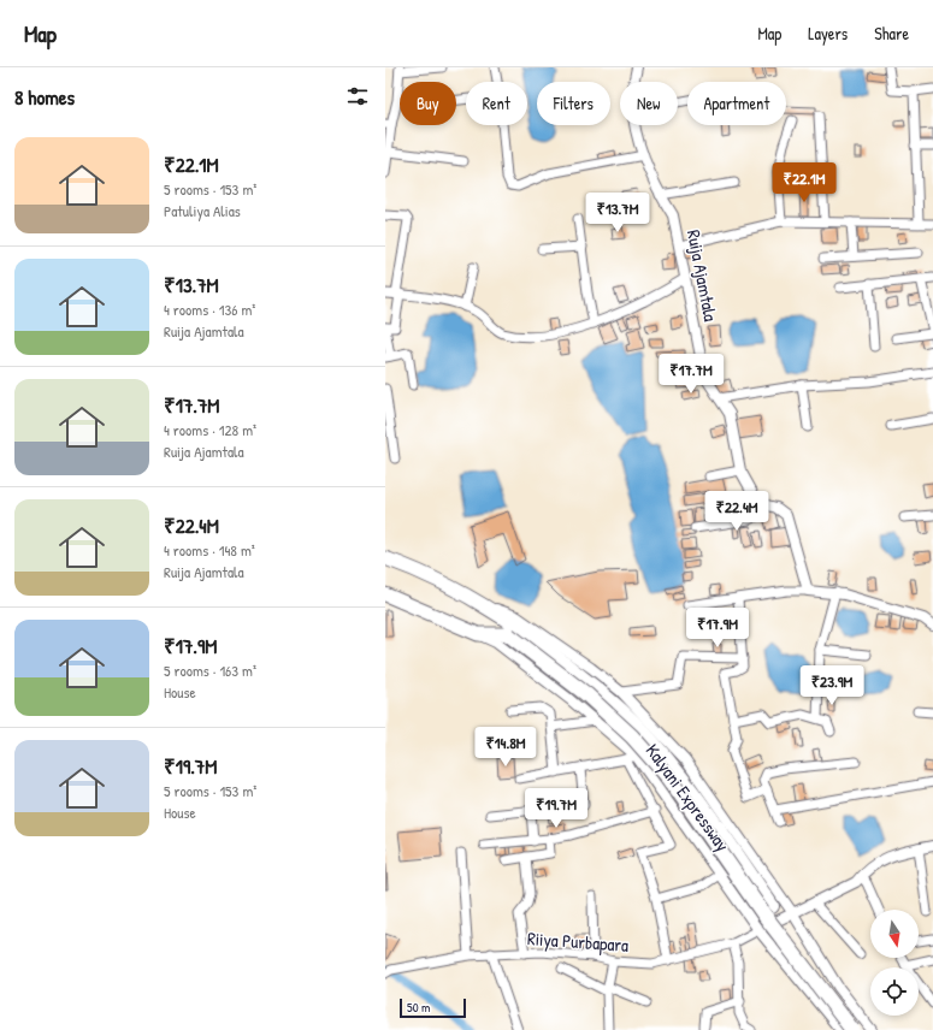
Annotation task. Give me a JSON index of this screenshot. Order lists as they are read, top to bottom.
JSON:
{
  "streets": {
    "highway": ["Kalyani Expressway"],
    "street": ["Ruija Ajamtala", "Riiya Purbapara"]
  },
  "crossings": [
    ["Kalyani Expressway", "Riiya Purbapara"]
  ],
  "scale_bar": "50 m",
  "north": "bottom",
  "page": {
    "header": "Map",
    "nav": ["Map", "Layers", "Share"],
    "heading": "8 homes",
    "chip": [
      "Buy",
      "Rent",
      "Filters",
      "New",
      "Apartment"
    ],
    "list": [
      {
        "name": "₹22.1M",
        "note": "5 rooms · 153 m² · Patuliya Alias"
      },
      {
        "name": "₹13.7M",
        "note": "4 rooms · 136 m² · Ruija Ajamtala"
      },
      {
        "name": "₹17.7M",
        "note": "4 rooms · 128 m² · Ruija Ajamtala"
      },
      {
        "name": "₹22.4M",
        "note": "4 rooms · 148 m² · Ruija Ajamtala"
      },
      {
        "name": "₹17.9M",
        "note": "5 rooms · 163 m² · House"
      },
      {
        "name": "₹19.7M",
        "note": "5 rooms · 153 m² · House"
      }
    ],
    "price": [
      "₹22.1M",
      "₹13.7M",
      "₹17.7M",
      "₹22.4M",
      "₹17.9M",
      "₹23.9M",
      "₹14.8M",
      "₹19.7M"
    ],
    "scale": "50 m"
  }
}
